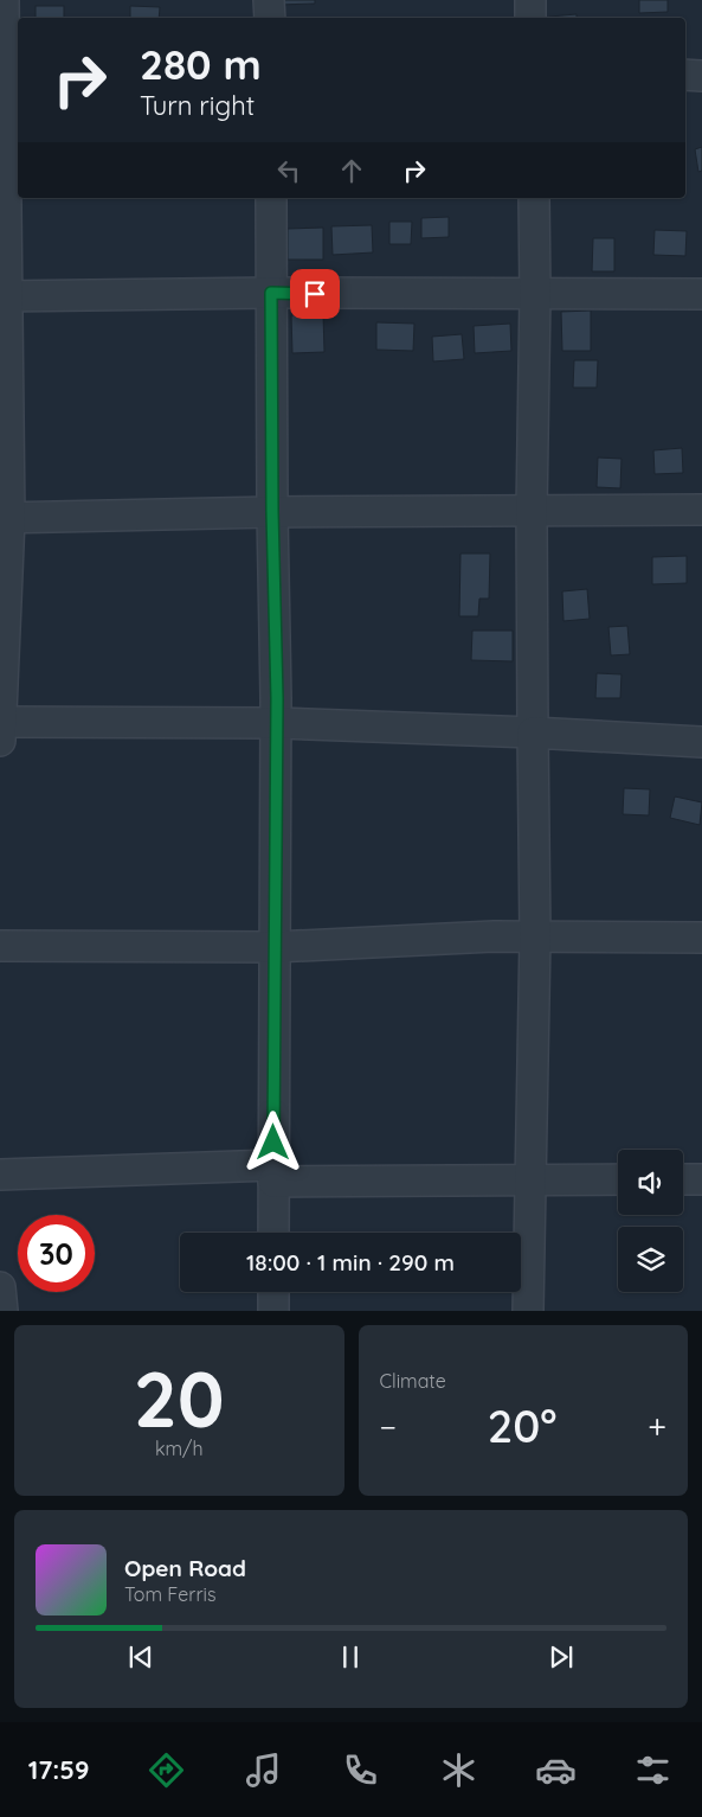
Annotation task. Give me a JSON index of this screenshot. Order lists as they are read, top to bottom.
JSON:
{
  "page": {
    "turn": ["280 m", "Turn right"],
    "limit": "30",
    "trip": "18:00 · 1 min · 290 m",
    "tile": [
      ["20", "km/h"],
      "Climate"
    ],
    "heat": ["−", "20°", "+"],
    "song": ["Open Road", "Tom Ferris"],
    "tabs": "17:59"
  }
}
